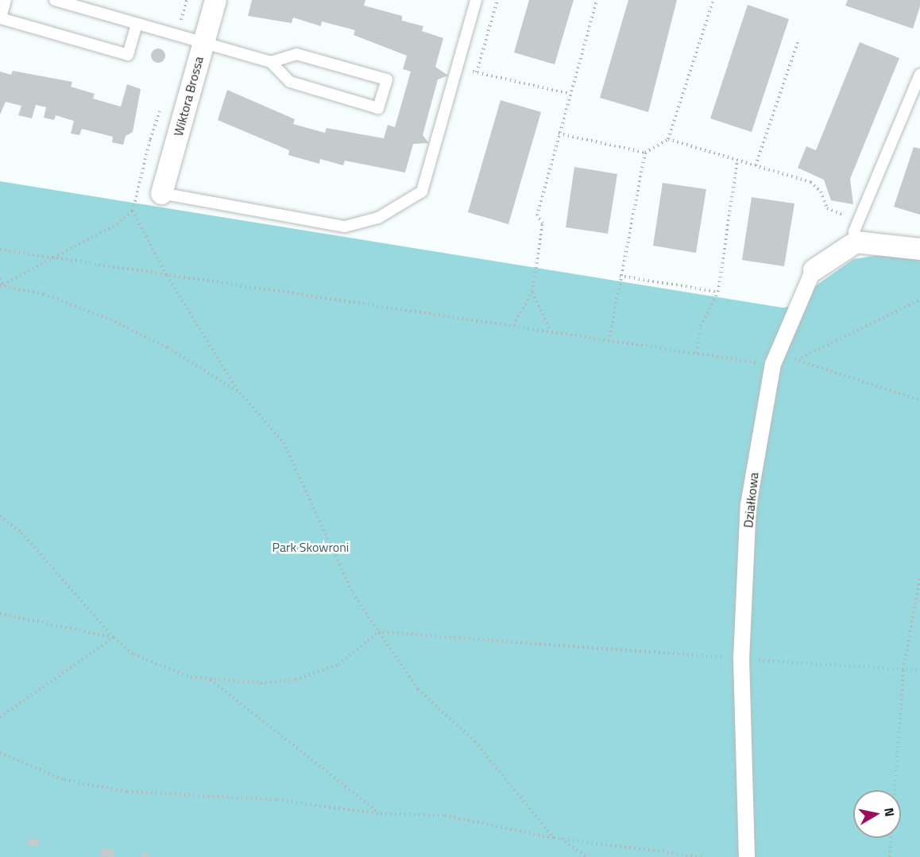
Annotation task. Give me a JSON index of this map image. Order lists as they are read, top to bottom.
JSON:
{
  "streets": {
    "street": ["Wiktora Brossa", "Działkowa"]
  },
  "parks": ["Park Skowroni"],
  "north": "right"
}
